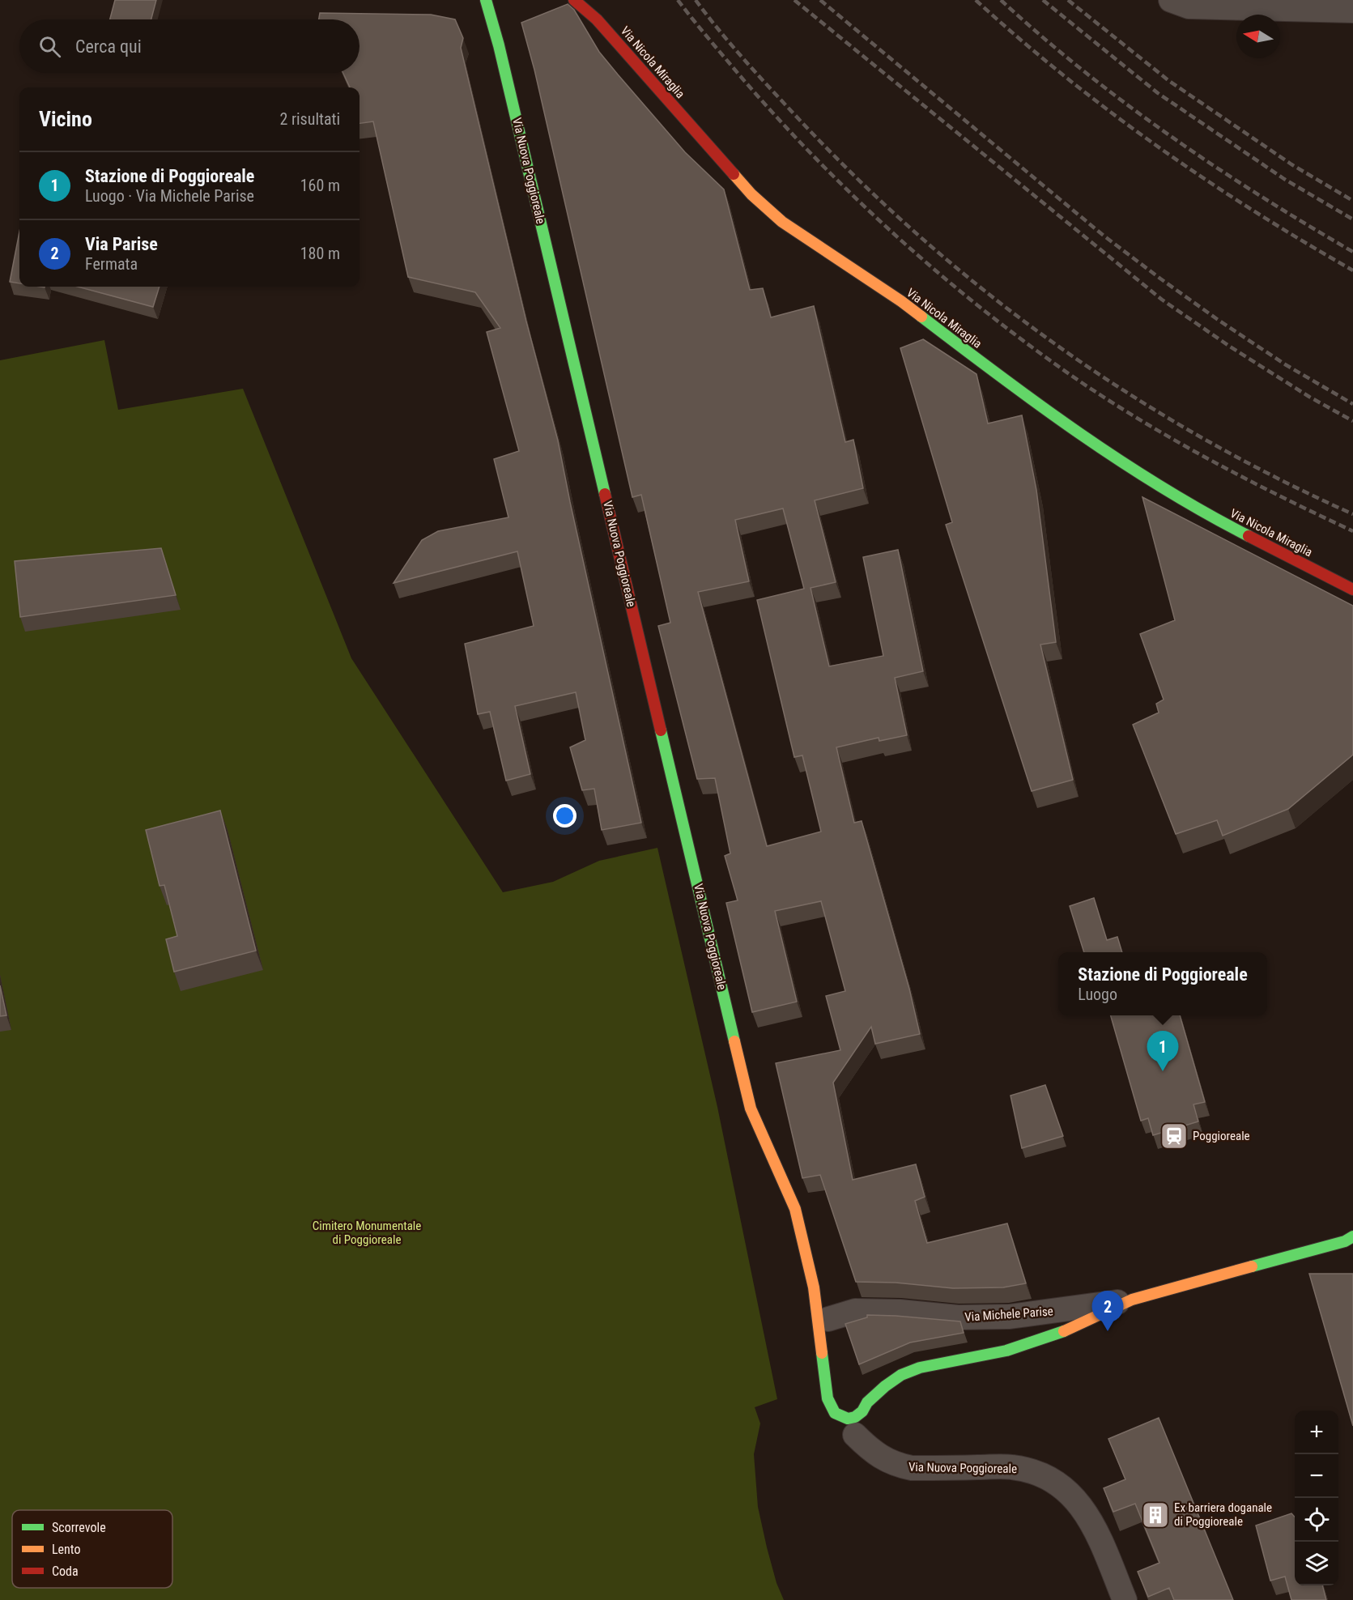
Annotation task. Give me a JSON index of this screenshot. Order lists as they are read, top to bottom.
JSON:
{
  "streets": {
    "main road": ["Via Nicola Miraglia", "Via Nuova Poggioreale", "Via Michele Parise"]
  },
  "crossings": [
    ["Via Nuova Poggioreale", "Via Michele Parise"]
  ],
  "parks": ["Cimitero Monumentale di Poggioreale"],
  "places": {
    "station": ["Poggioreale"],
    "building": ["Ex barriera doganale di Poggioreale"]
  },
  "legend": ["Scorrevole", "Lento", "Coda"],
  "north": "left",
  "page": {
    "search": "Cerca qui",
    "heading": ["Vicino", "2 risultati"],
    "list": [
      {
        "mark": "1",
        "name": "Stazione di Poggioreale",
        "note": "Luogo · Via Michele Parise",
        "value": "160 m"
      },
      {
        "mark": "2",
        "name": "Via Parise",
        "note": "Fermata",
        "value": "180 m"
      }
    ],
    "popup": ["Stazione di Poggioreale", "Luogo"],
    "pins": ["1", "2"],
    "map_buttons": ["+", "−"]
  }
}
